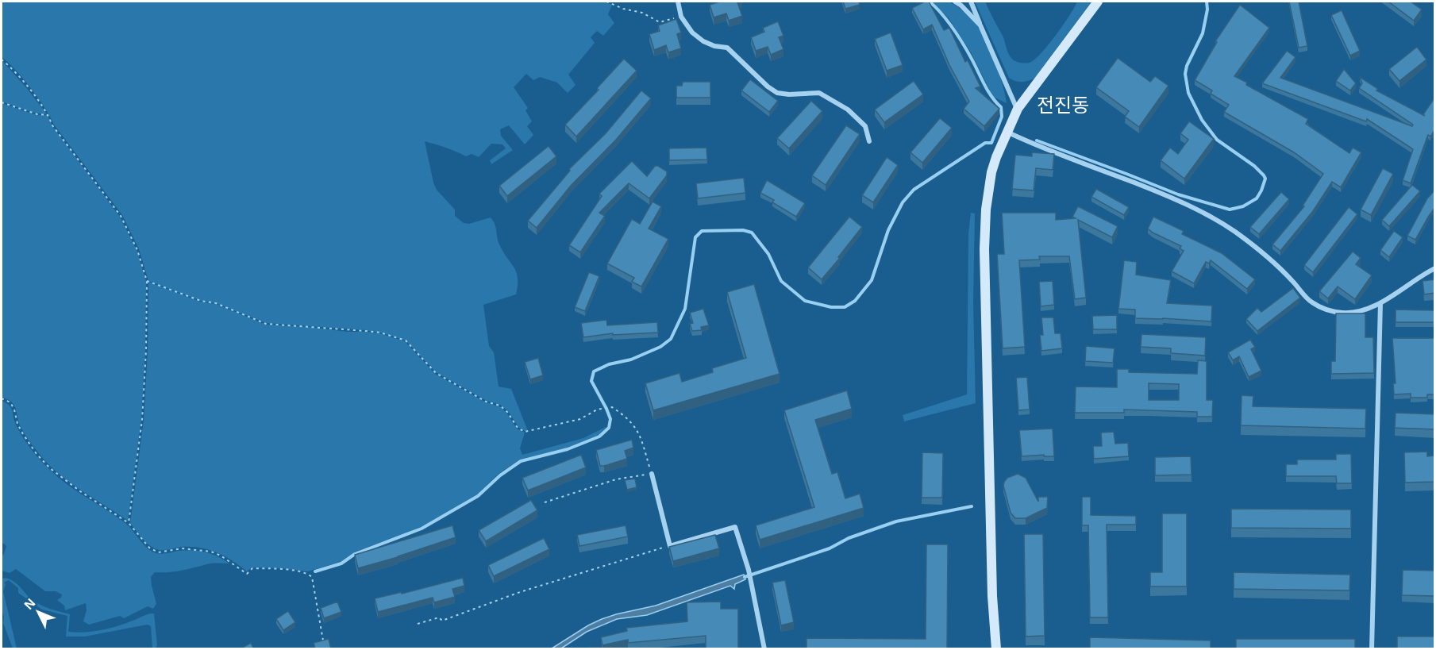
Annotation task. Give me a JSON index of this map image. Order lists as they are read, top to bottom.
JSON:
{
  "districts": ["전진동"],
  "north": "top left"
}
